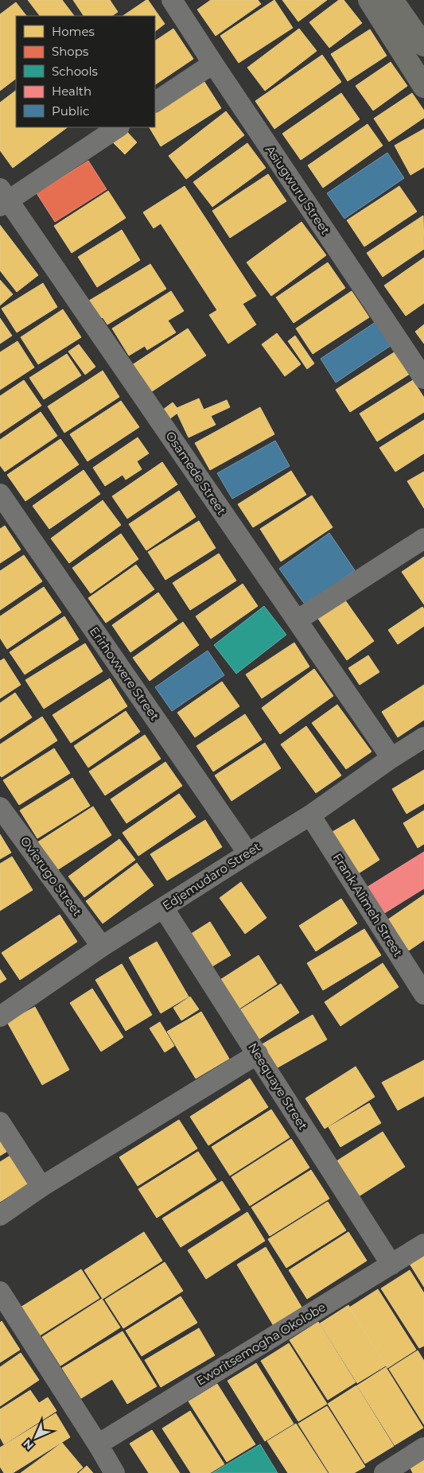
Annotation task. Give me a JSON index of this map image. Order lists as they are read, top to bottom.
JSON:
{
  "streets": {
    "street": [
      "Asiugwuru Street",
      "Osamede Street",
      "Erirhovwere Street",
      "Ovierugo Street",
      "Edjemudaro Street",
      "Frank Alimeh Street",
      "Neequaye Street",
      "Eworitsemogha Okolobe"
    ]
  },
  "crossings": [
    ["Osamede Street", "Edjemudaro Street"],
    ["Erirhovwere Street", "Edjemudaro Street"],
    ["Ovierugo Street", "Edjemudaro Street"],
    ["Edjemudaro Street", "Frank Alimeh Street"],
    ["Edjemudaro Street", "Neequaye Street"],
    ["Neequaye Street", "Eworitsemogha Okolobe"]
  ],
  "legend": [
    "Homes",
    "Shops",
    "Schools",
    "Health",
    "Public"
  ],
  "north": "bottom left"
}
